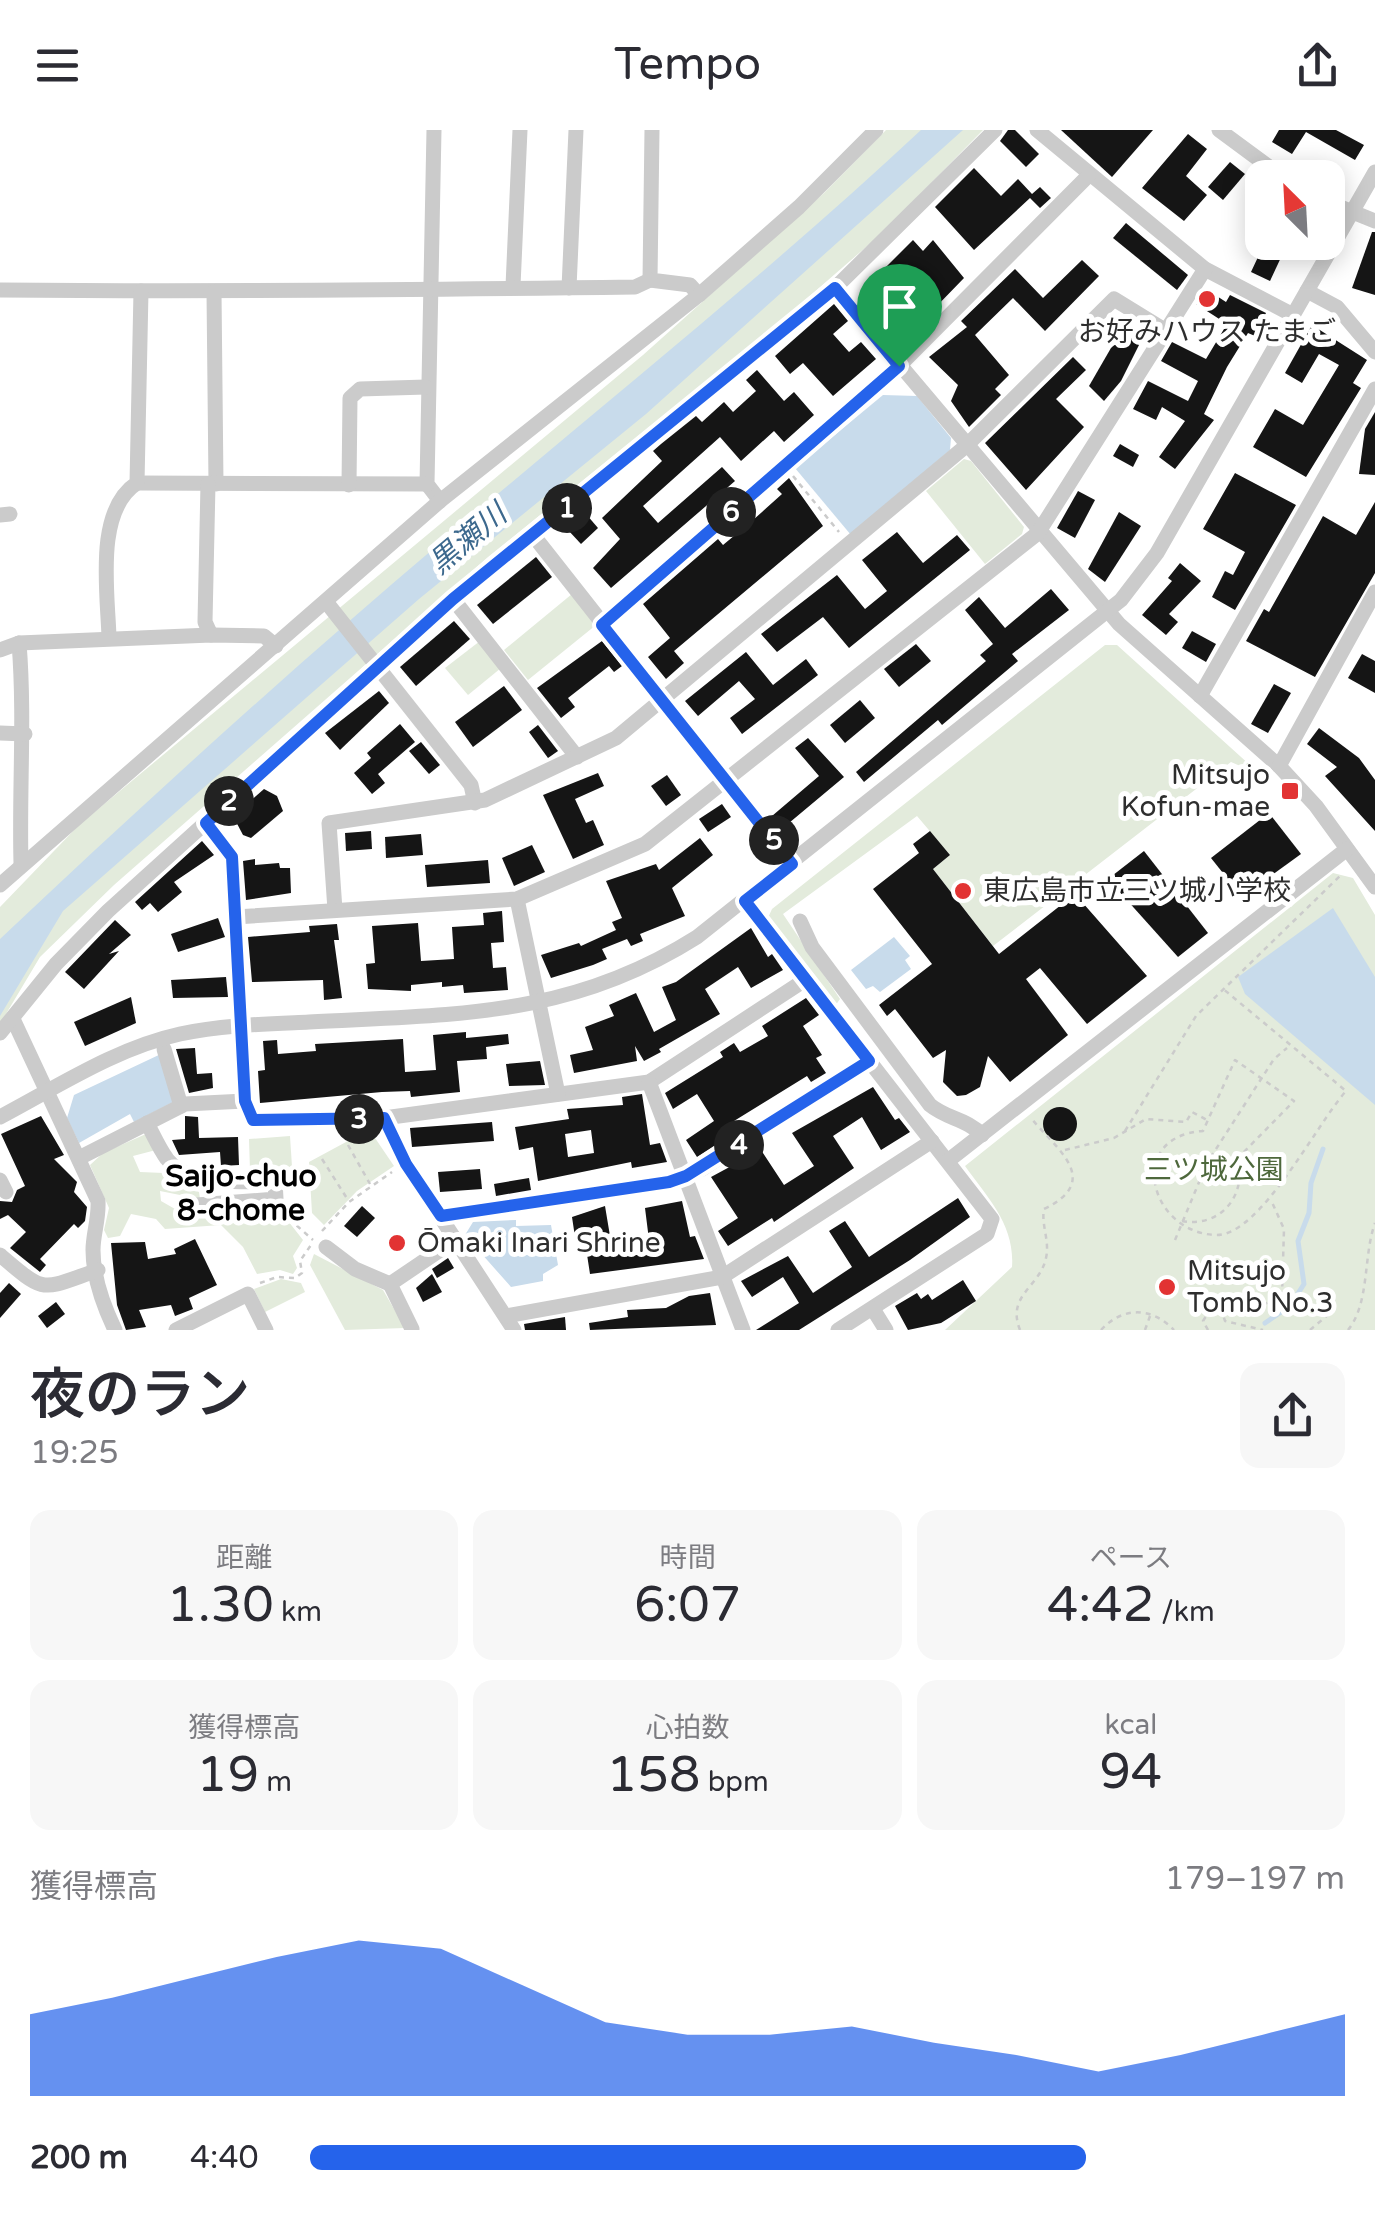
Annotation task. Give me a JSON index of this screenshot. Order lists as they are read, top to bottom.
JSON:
{
  "districts": ["Saijo-chuo 8-chome"],
  "water": ["黒瀬川"],
  "parks": ["三ツ城公園"],
  "places": {
    "other": [
      "お好みハウス たまご",
      "東広島市立三ツ城小学校",
      "Ōmaki Inari Shrine",
      "Mitsujo Tomb No.3"
    ],
    "transit": ["Mitsujo Kofun-mae"]
  },
  "north": "top left",
  "page": {
    "header": "Tempo",
    "pins": [
      "1",
      "6",
      "2",
      "5",
      "3",
      "4"
    ],
    "heading": ["夜のラン", "19:25"],
    "stats": [
      ["距離", "1.30 km"],
      ["時間", "6:07"],
      ["ペース", "4:42 /km"],
      ["獲得標高", "19 m"],
      ["心拍数", "158 bpm"],
      ["kcal", "94"]
    ],
    "chart": ["獲得標高", "179–197 m"],
    "list": [
      {
        "name": "200 m",
        "note": "4:40"
      }
    ]
  }
}
